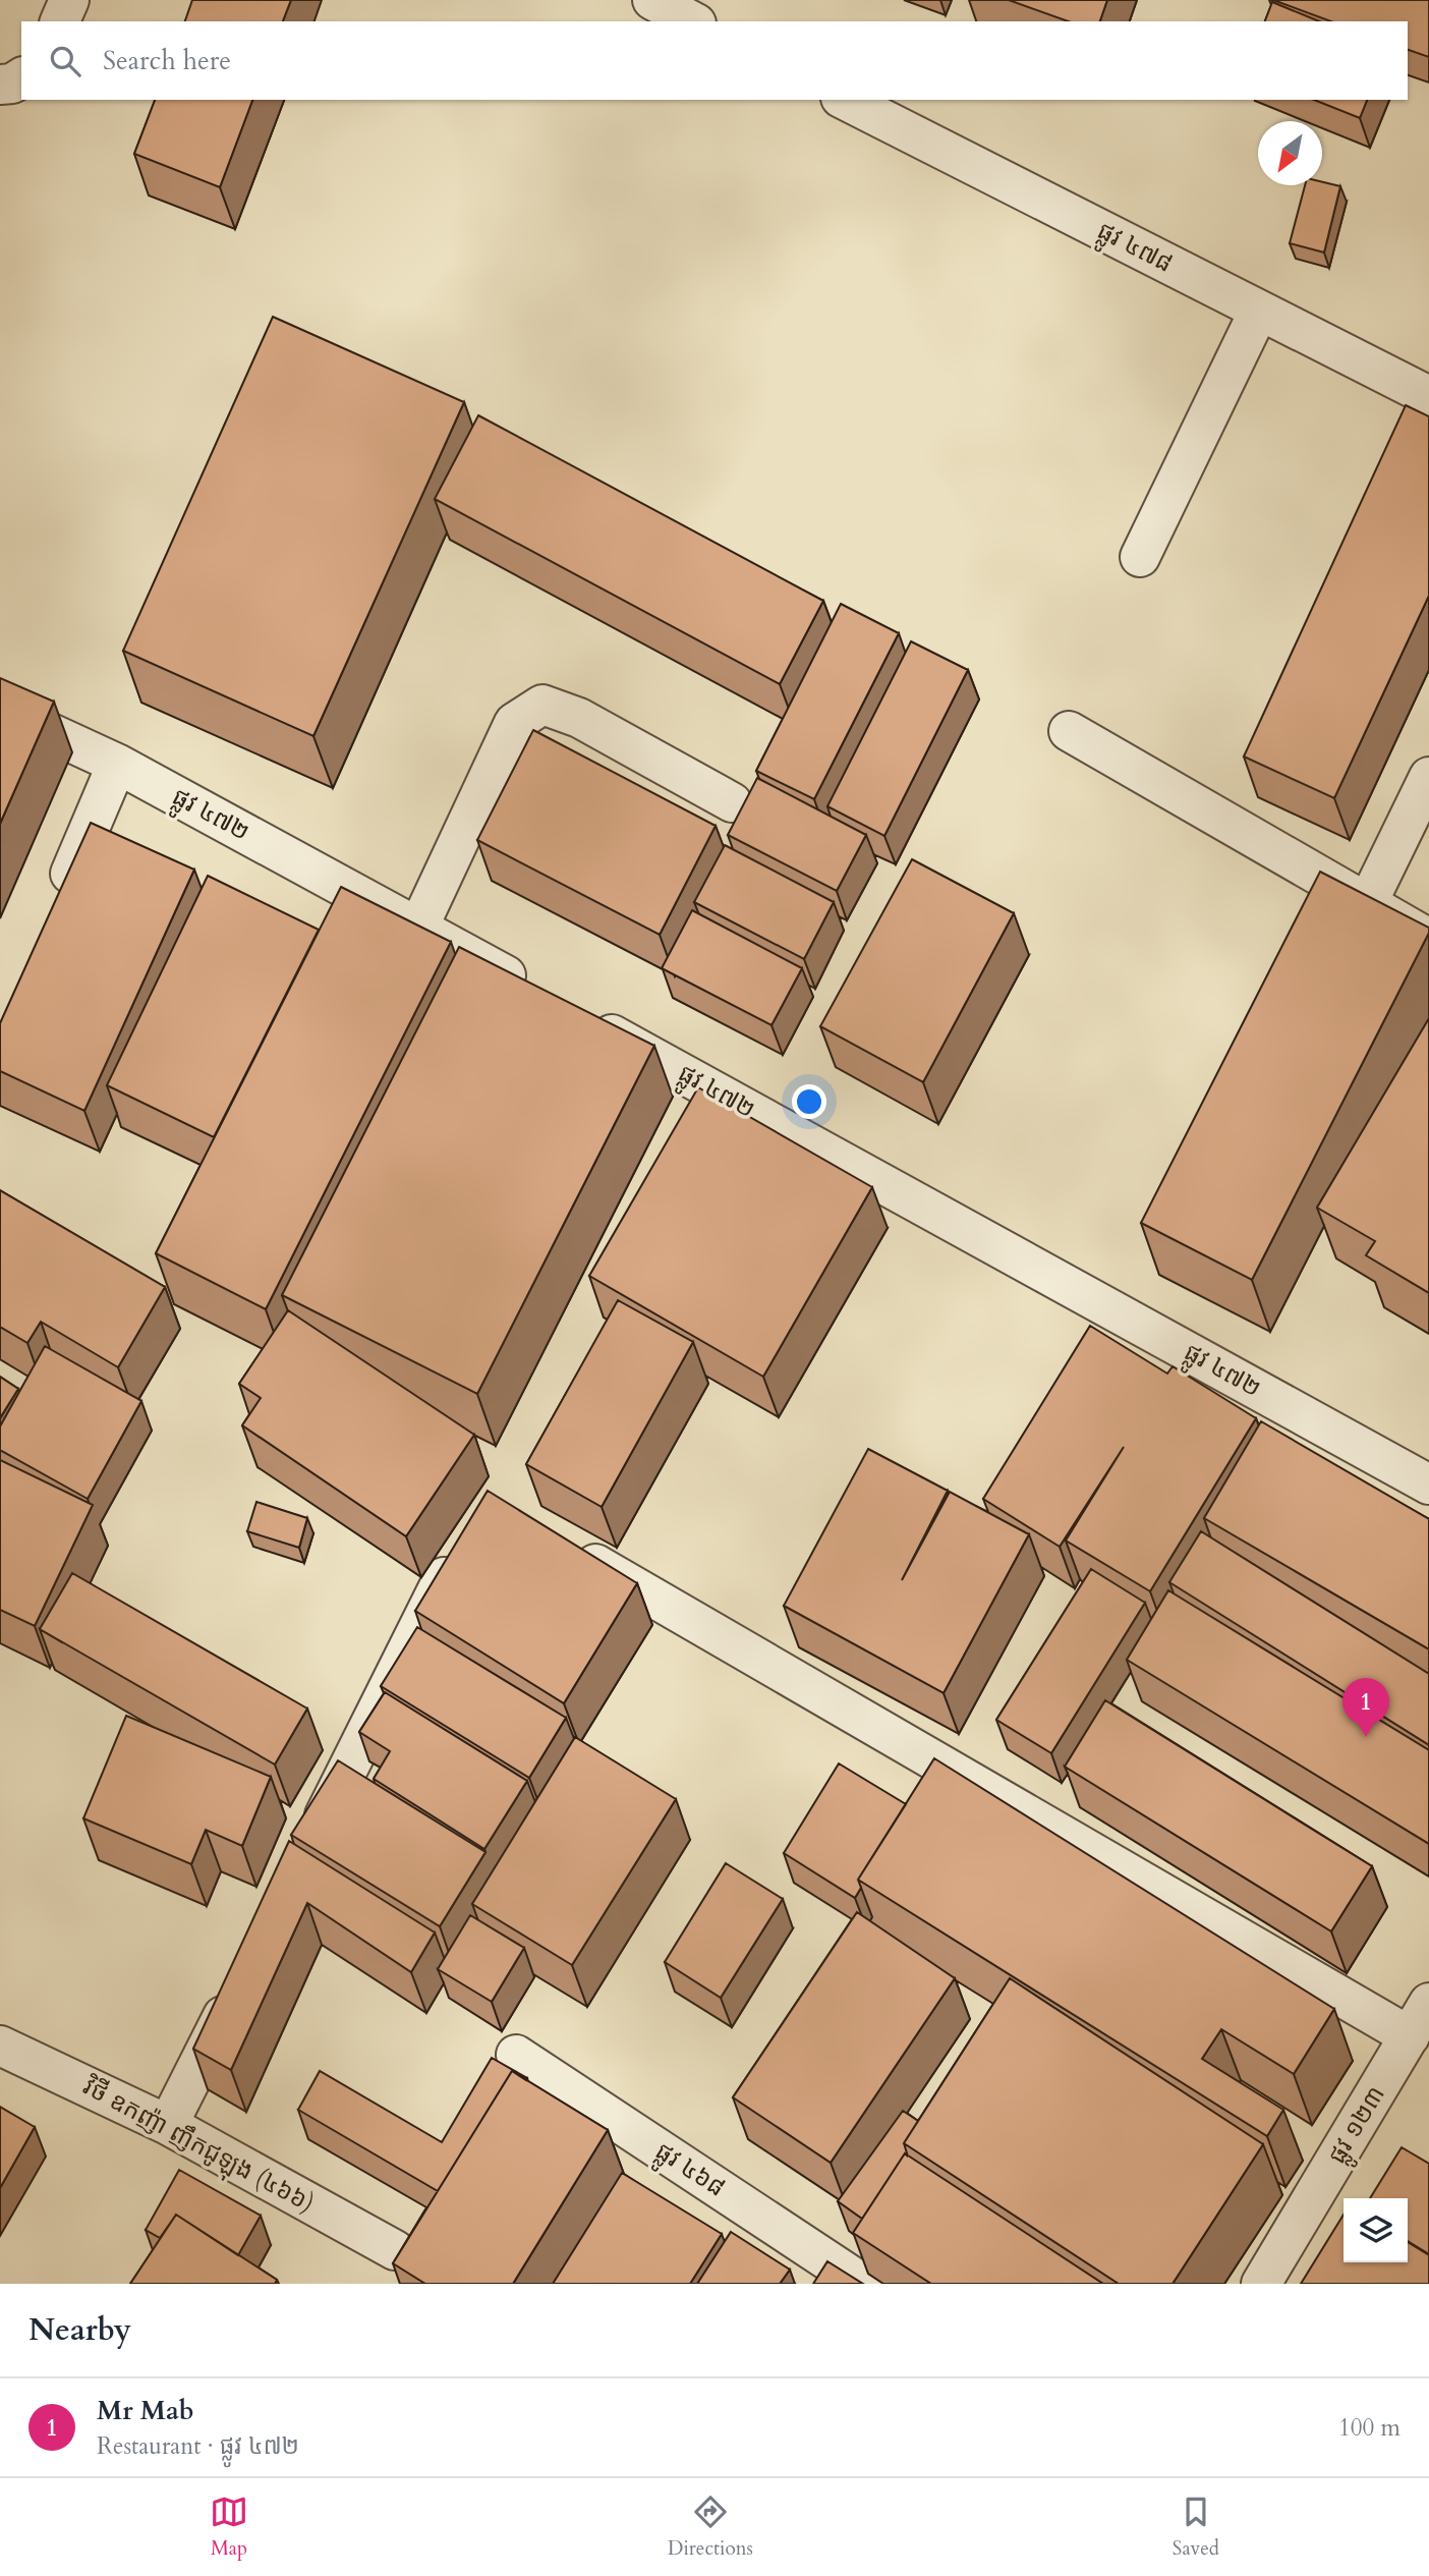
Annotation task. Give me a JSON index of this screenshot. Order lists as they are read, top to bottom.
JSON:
{
  "streets": {
    "street": [
      "ផ្លូវ ៤៧៨",
      "ផ្លូវ ៤៧២",
      "ផ្លូវ ១២៣",
      "វិថី ឧកញ៉ា ញឹកជូឡុង (៤៦៦)",
      "ផ្លូវ ៤៦៨"
    ]
  },
  "north": "bottom left",
  "page": {
    "search": "Search here",
    "pins": "1",
    "heading": "Nearby",
    "list": [
      {
        "mark": "1",
        "name": "Mr Mab",
        "note": "Restaurant · ផ្លូវ ៤៧២",
        "value": "100 m"
      }
    ],
    "nav": ["Map", "Directions", "Saved"]
  }
}
